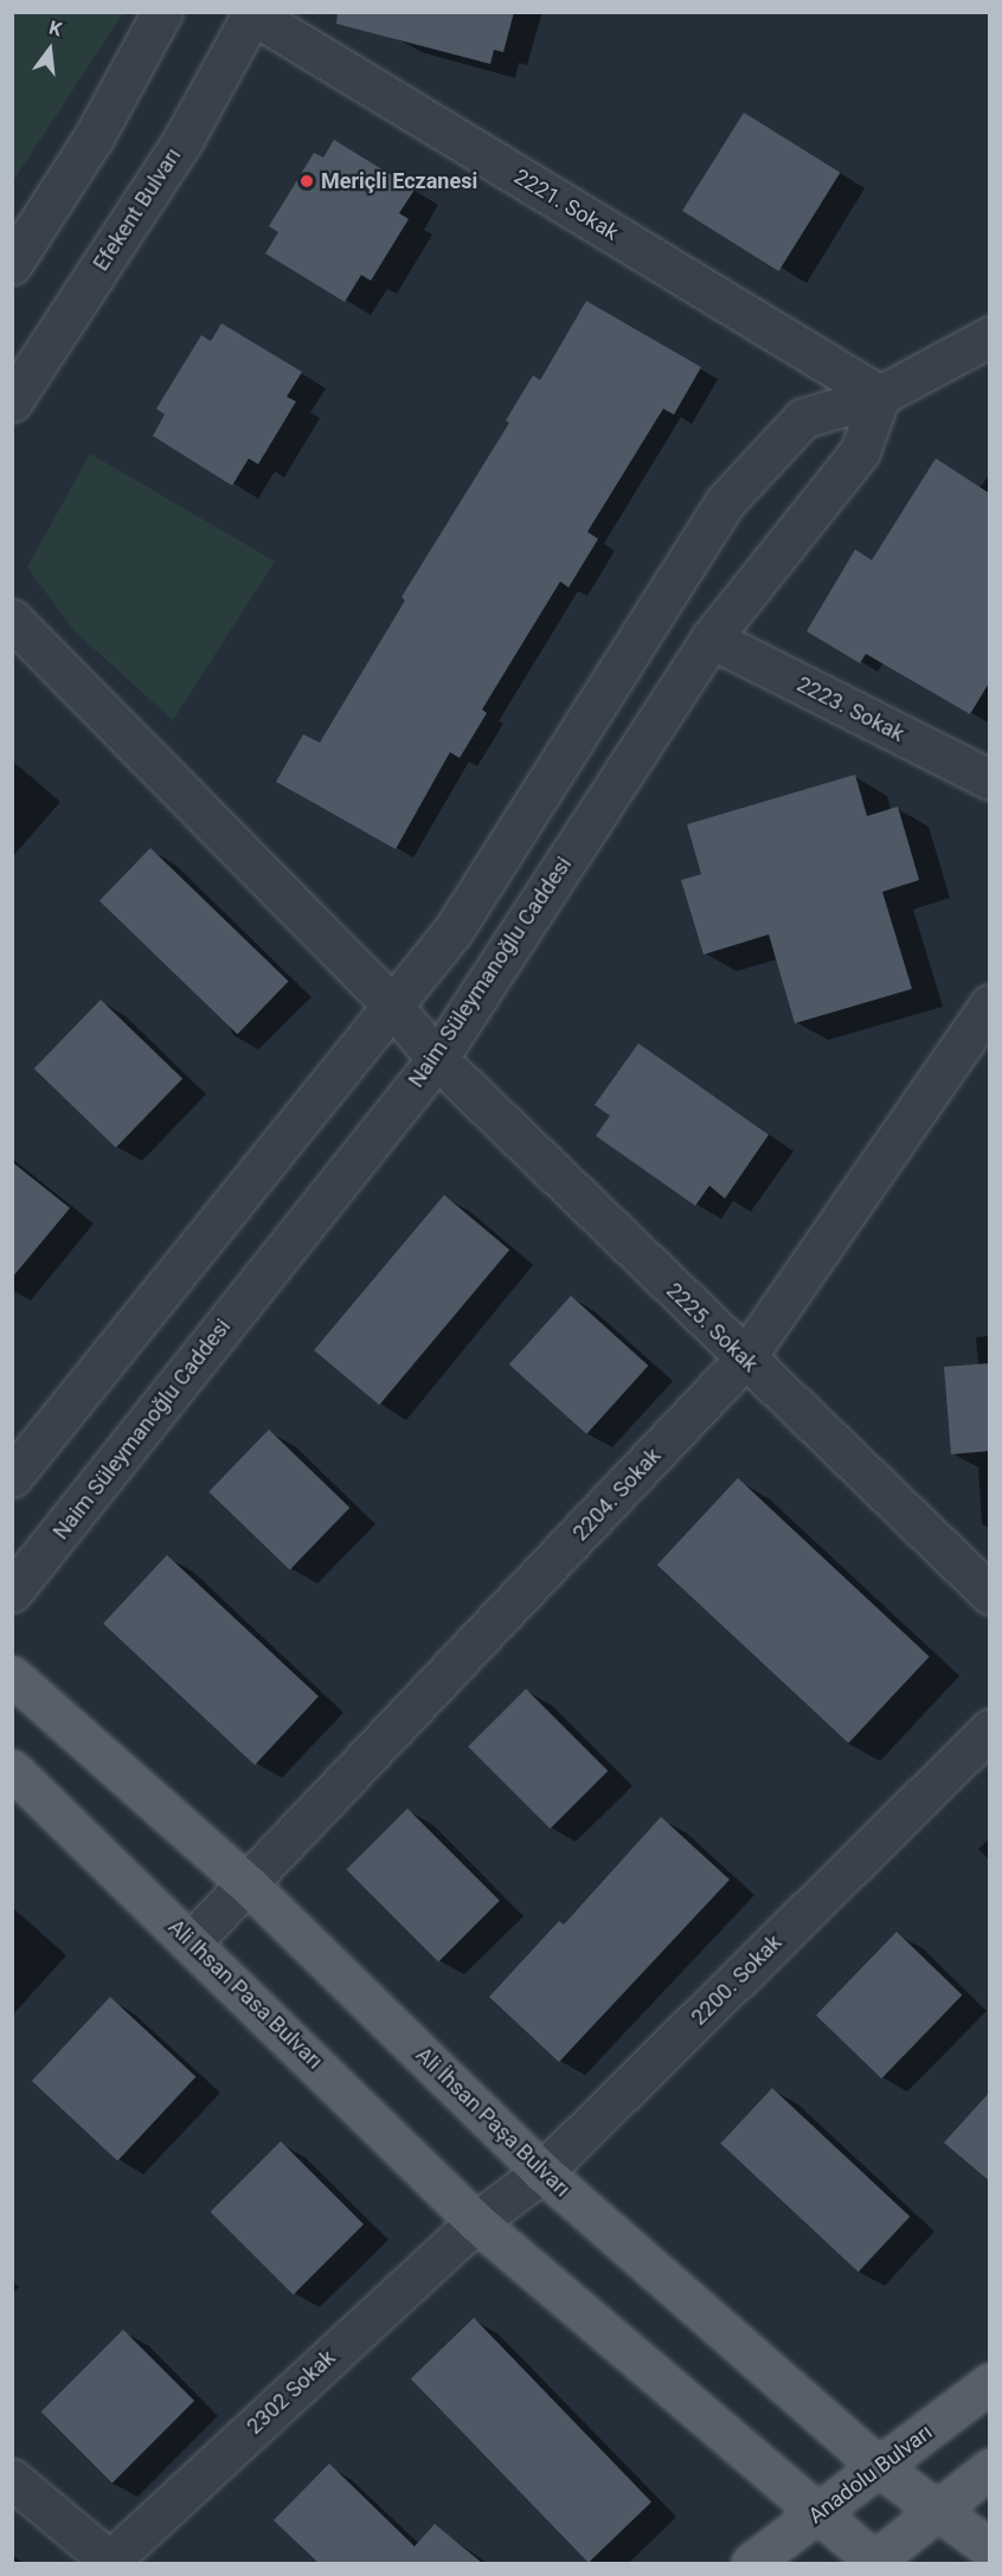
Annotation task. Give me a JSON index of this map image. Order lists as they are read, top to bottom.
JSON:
{
  "streets": {
    "main road": ["Ali Ihsan Pasa Bulvarı", "Ali İhsan Paşa Bulvarı", "Anadolu Bulvarı"],
    "street": [
      "2221. Sokak",
      "Efekent Bulvarı",
      "2223. Sokak",
      "Naim Süleymanoğlu Caddesi",
      "2225. Sokak",
      "2204. Sokak",
      "2200. Sokak",
      "2302 Sokak"
    ]
  },
  "crossings": [
    ["2221. Sokak", "Efekent Bulvarı"],
    ["2221. Sokak", "Naim Süleymanoğlu Caddesi"],
    ["2223. Sokak", "Naim Süleymanoğlu Caddesi"],
    ["Naim Süleymanoğlu Caddesi", "2225. Sokak"],
    ["2225. Sokak", "2204. Sokak"],
    ["2204. Sokak", "Ali Ihsan Pasa Bulvarı"],
    ["2204. Sokak", "Ali İhsan Paşa Bulvarı"],
    ["2200. Sokak", "Ali Ihsan Pasa Bulvarı"],
    ["2200. Sokak", "Ali İhsan Paşa Bulvarı"],
    ["2200. Sokak", "2302 Sokak"],
    ["Ali Ihsan Pasa Bulvarı", "2302 Sokak"],
    ["Ali İhsan Paşa Bulvarı", "Anadolu Bulvarı"]
  ],
  "places": ["Meriçli Eczanesi"],
  "north": "top"
}
